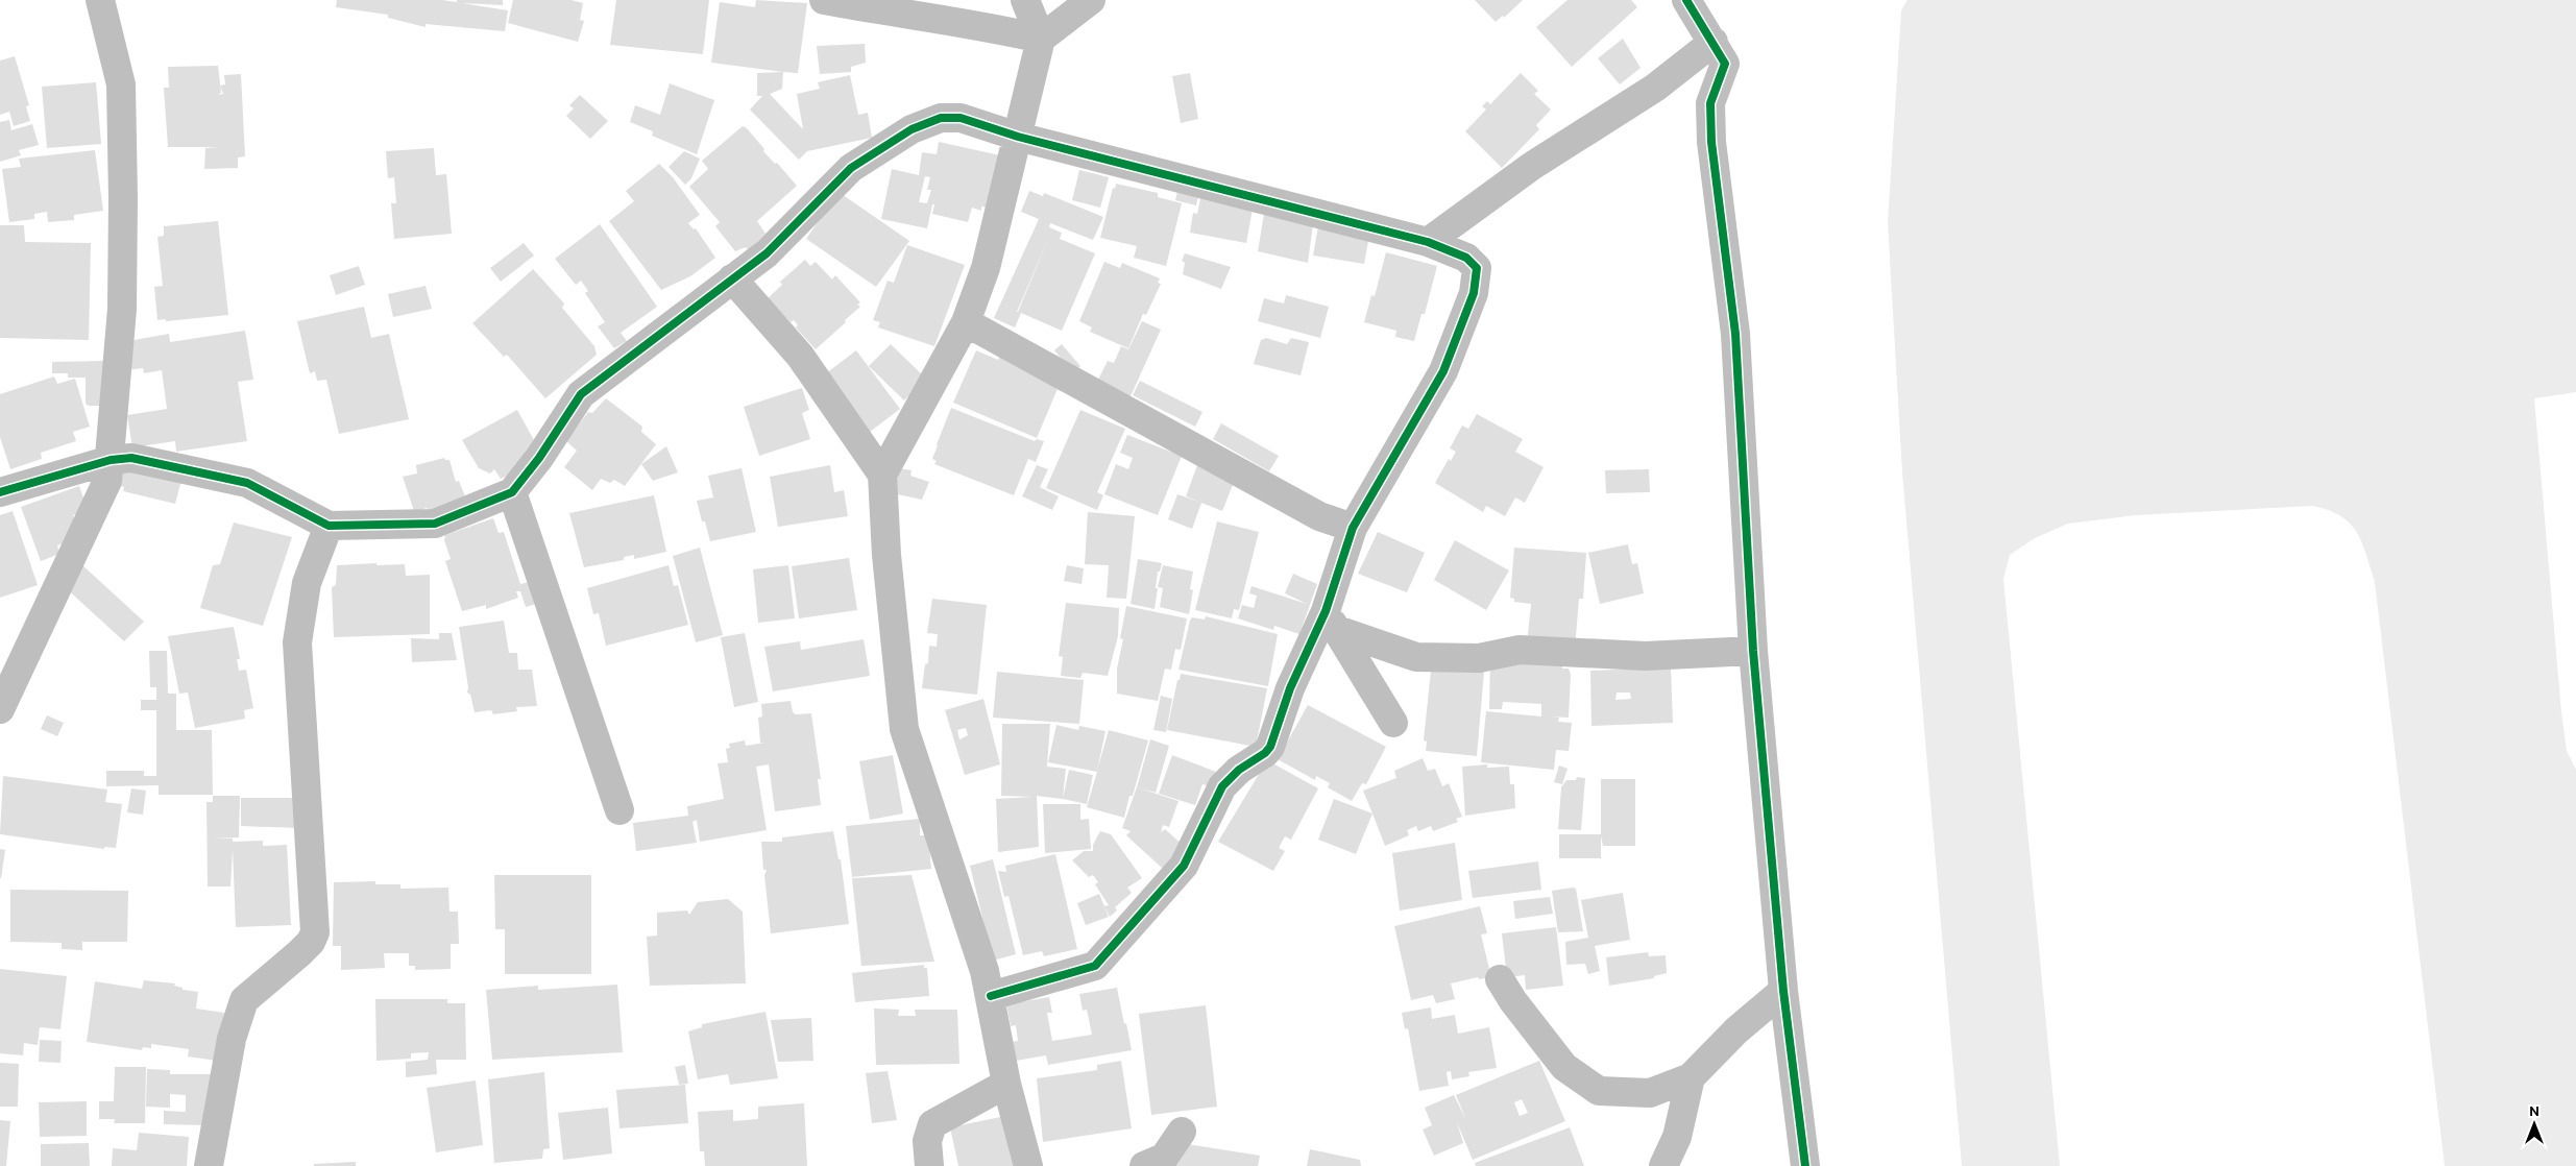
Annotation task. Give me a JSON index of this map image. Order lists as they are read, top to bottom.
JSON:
{
  "north": "top"
}
